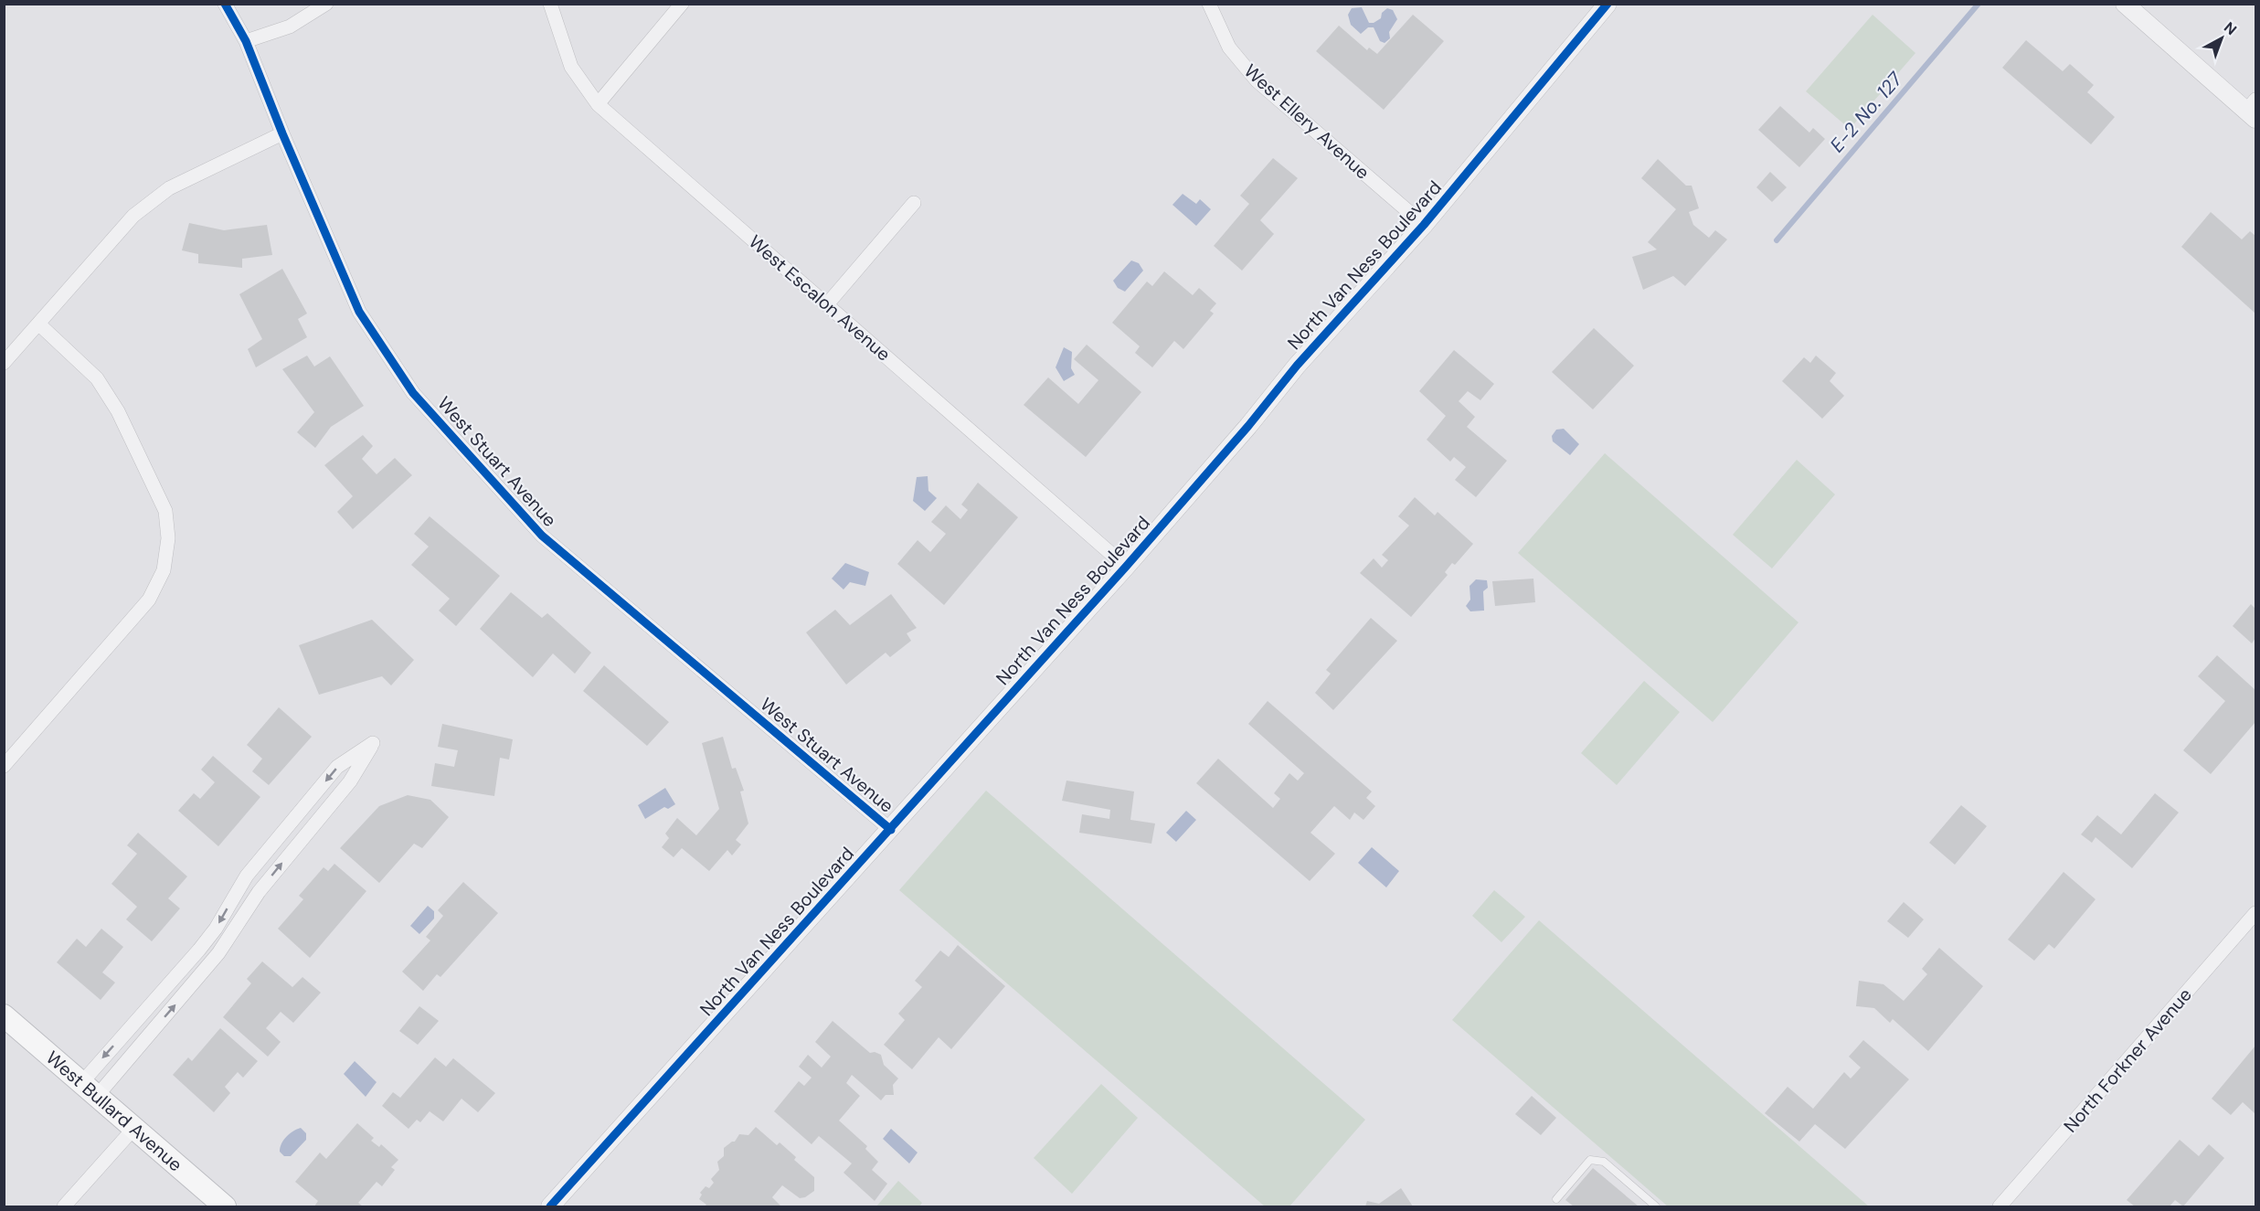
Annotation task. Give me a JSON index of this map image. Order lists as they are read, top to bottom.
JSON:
{
  "streets": {
    "main road": ["West Bullard Avenue"],
    "street": [
      "West Ellery Avenue",
      "North Van Ness Boulevard",
      "West Escalon Avenue",
      "West Stuart Avenue",
      "North Forkner Avenue"
    ]
  },
  "crossings": [
    ["West Ellery Avenue", "North Van Ness Boulevard"],
    ["North Van Ness Boulevard", "West Escalon Avenue"],
    ["North Van Ness Boulevard", "West Stuart Avenue"]
  ],
  "water": ["E-2 No. 127"],
  "north": "top right"
}
